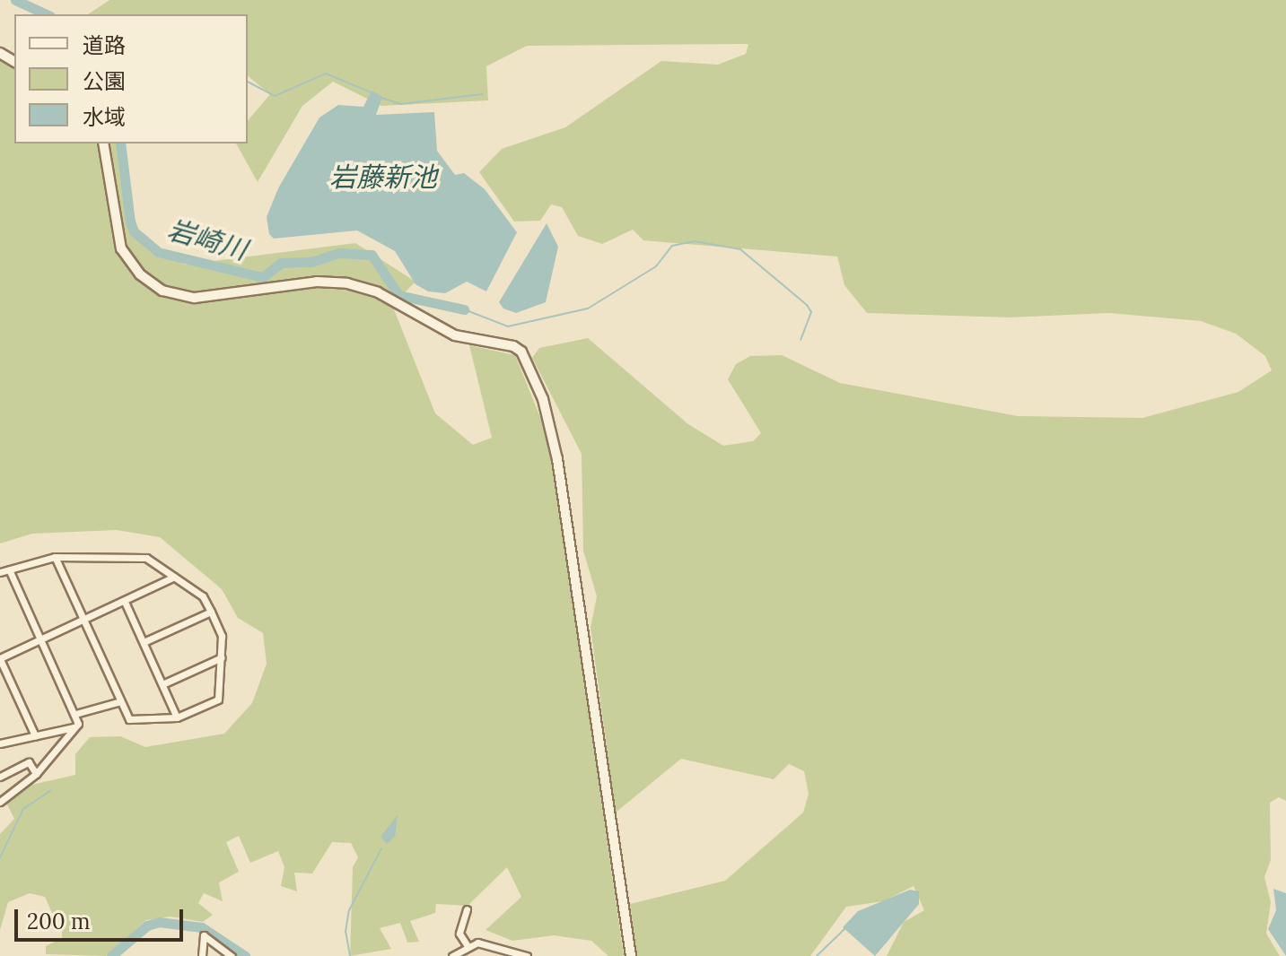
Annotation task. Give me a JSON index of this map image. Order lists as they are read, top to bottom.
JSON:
{
  "water": ["岩藤新池", "岩崎川"],
  "legend": ["道路", "公園", "水域"],
  "scale_bar": "200 m"
}
